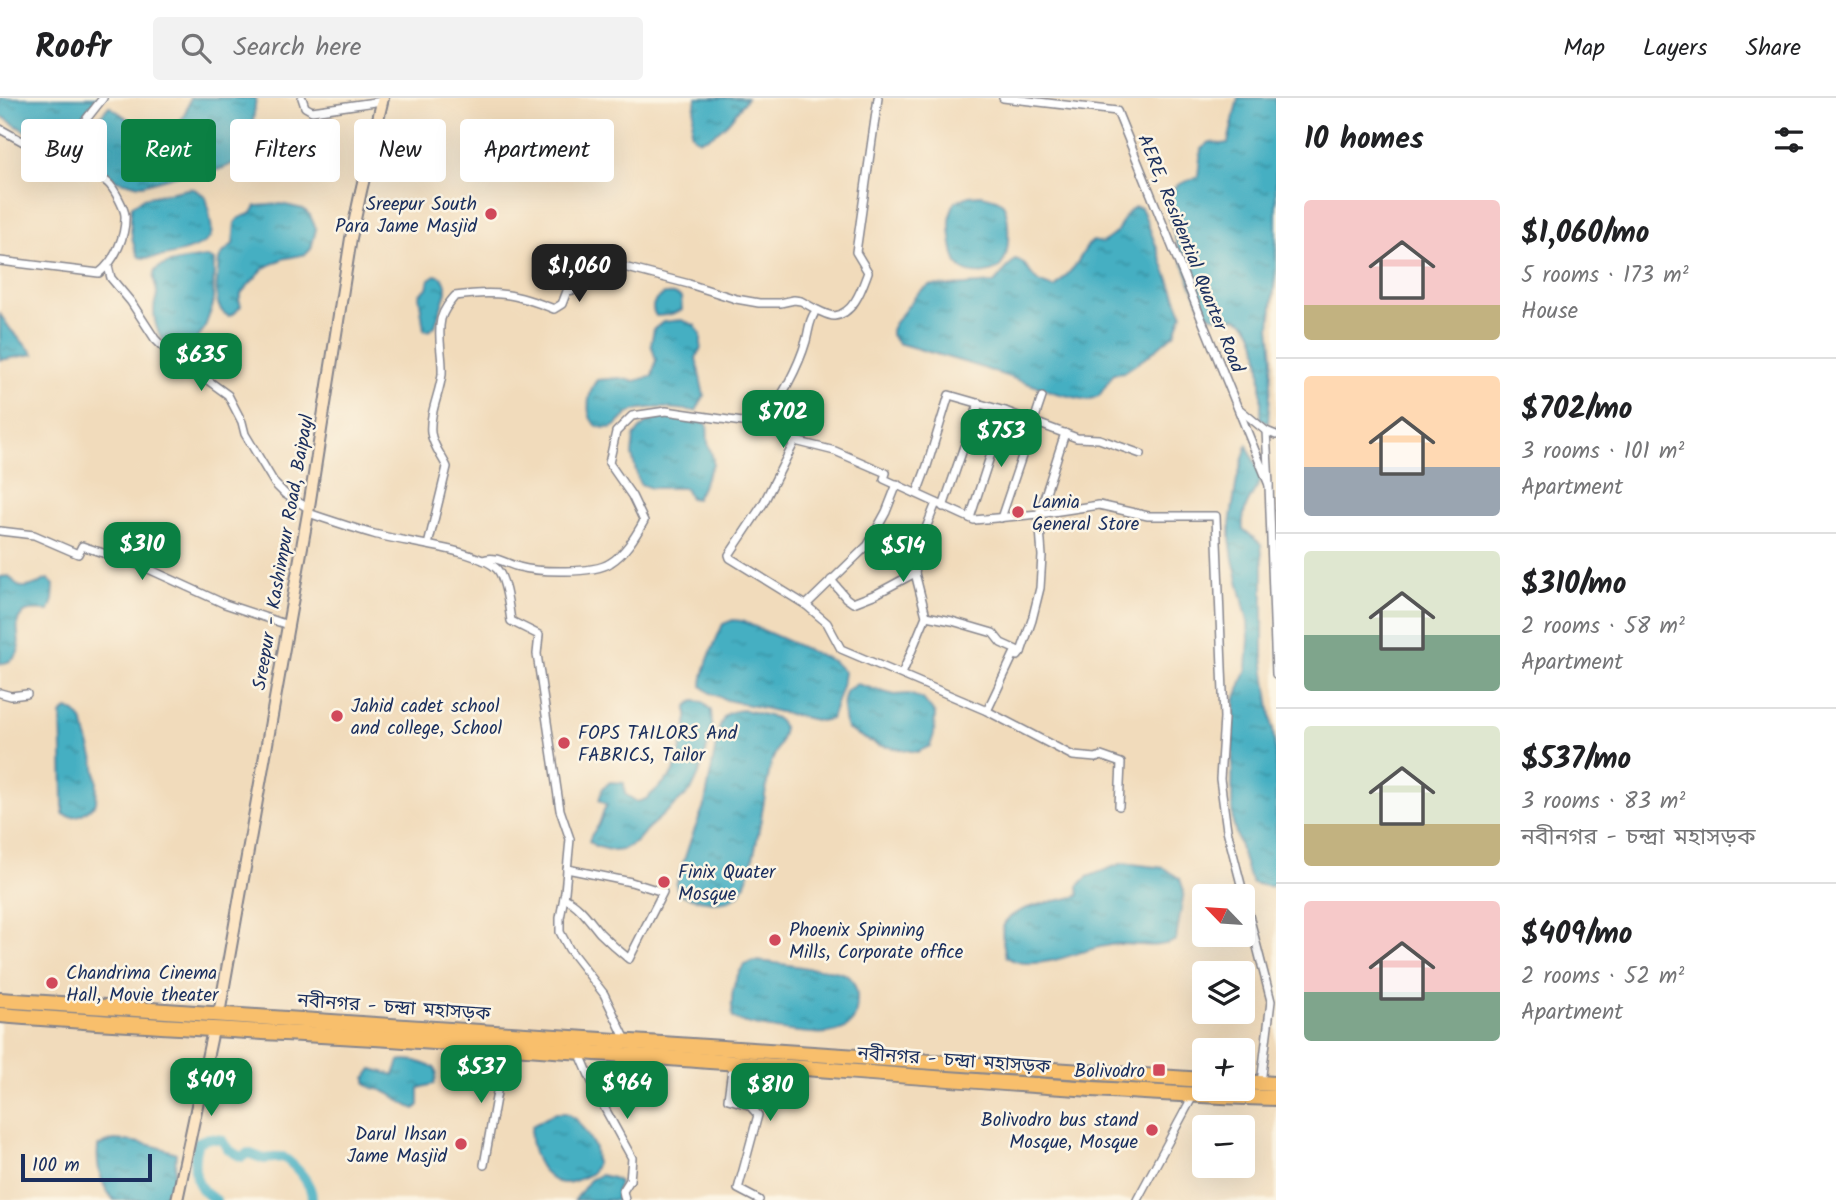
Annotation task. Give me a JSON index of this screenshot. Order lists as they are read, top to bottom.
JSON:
{
  "streets": {
    "highway": ["নবীনগর - চন্দ্রা মহাসড়ক"],
    "street": ["AERE, Residential Quarter Road", "Sreepur - Kashimpur Road, Baipayl"]
  },
  "crossings": [
    ["Sreepur - Kashimpur Road, Baipayl", "নবীনগর - চন্দ্রা মহাসড়ক"]
  ],
  "places": {
    "other": [
      "Sreepur South Para Jame Masjid",
      "Lamia General Store",
      "Jahid cadet school and college, School",
      "FOPS TAILORS And FABRICS, Tailor",
      "Finix Quater Mosque",
      "Phoenix Spinning Mills, Corporate office",
      "Chandrima Cinema Hall, Movie theater",
      "Bolivodro bus stand Mosque, Mosque",
      "Darul Ihsan Jame Masjid"
    ],
    "transit": ["Bolivodro"]
  },
  "scale_bar": "100 m",
  "north": "top left",
  "page": {
    "header": "Roofr",
    "search": "Search here",
    "nav": ["Map", "Layers", "Share"],
    "heading": "10 homes",
    "chip": [
      "Buy",
      "Rent",
      "Filters",
      "New",
      "Apartment"
    ],
    "list": [
      {
        "name": "$1,060/mo",
        "note": "5 rooms · 173 m² · House"
      },
      {
        "name": "$702/mo",
        "note": "3 rooms · 101 m² · Apartment"
      },
      {
        "name": "$310/mo",
        "note": "2 rooms · 58 m² · Apartment"
      },
      {
        "name": "$537/mo",
        "note": "3 rooms · 83 m² · নবীনগর - চন্দ্রা মহাসড়ক"
      },
      {
        "name": "$409/mo",
        "note": "2 rooms · 52 m² · Apartment"
      }
    ],
    "price": [
      "$1,060",
      "$635",
      "$702",
      "$753",
      "$310",
      "$514",
      "$537",
      "$409",
      "$964",
      "$810"
    ],
    "map_buttons": ["+", "−"],
    "scale": "100 m"
  }
}
